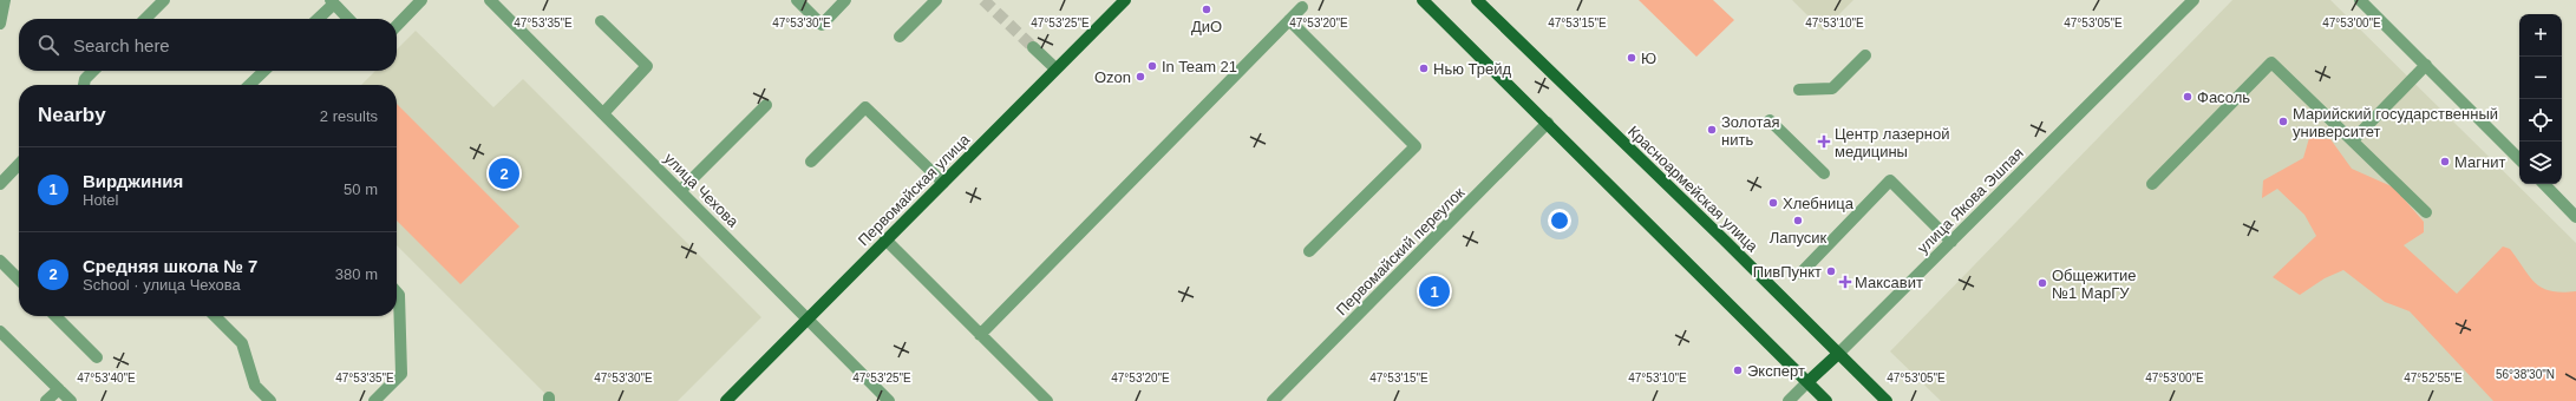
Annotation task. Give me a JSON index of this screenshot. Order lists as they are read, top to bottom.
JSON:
{
  "streets": {
    "main road": ["Красноармейская улица", "Первомайская улица", "улица Якова Эшпая"],
    "street": ["улица Чехова", "Первомайский переулок"]
  },
  "crossings": [
    ["Красноармейская улица", "улица Якова Эшпая"],
    ["улица Чехова", "Первомайская улица"]
  ],
  "places": {
    "other": [
      "ДиО",
      "Ю",
      "In Team 21",
      "Нью Трейд",
      "Ozon",
      "Фасоль",
      "Марийский государственный университет",
      "Золотая нить",
      "Магнит",
      "Хлебница",
      "Лапусик",
      "ПивПункт",
      "Общежитие №1 МарГУ",
      "Эксперт"
    ],
    "health": ["Центр лазерной медицины", "Максавит"]
  },
  "page": {
    "map_buttons": ["+", "−"],
    "search": "Search here",
    "heading": ["Nearby", "2 results"],
    "list": [
      {
        "mark": "1",
        "name": "Вирджиния",
        "note": "Hotel",
        "value": "50 m"
      },
      {
        "mark": "2",
        "name": "Средняя школа № 7",
        "note": "School · улица Чехова",
        "value": "380 m"
      }
    ],
    "pins": ["2", "1"]
  },
  "coordinates": [
    "47°53'35\"E",
    "47°53'25\"E",
    "47°53'05\"E",
    "47°53'00\"E",
    "47°53'30\"E",
    "47°53'20\"E",
    "47°53'15\"E",
    "47°53'10\"E",
    "56°38'30\"N",
    "47°53'40\"E",
    "47°52'55\"E"
  ]
}
